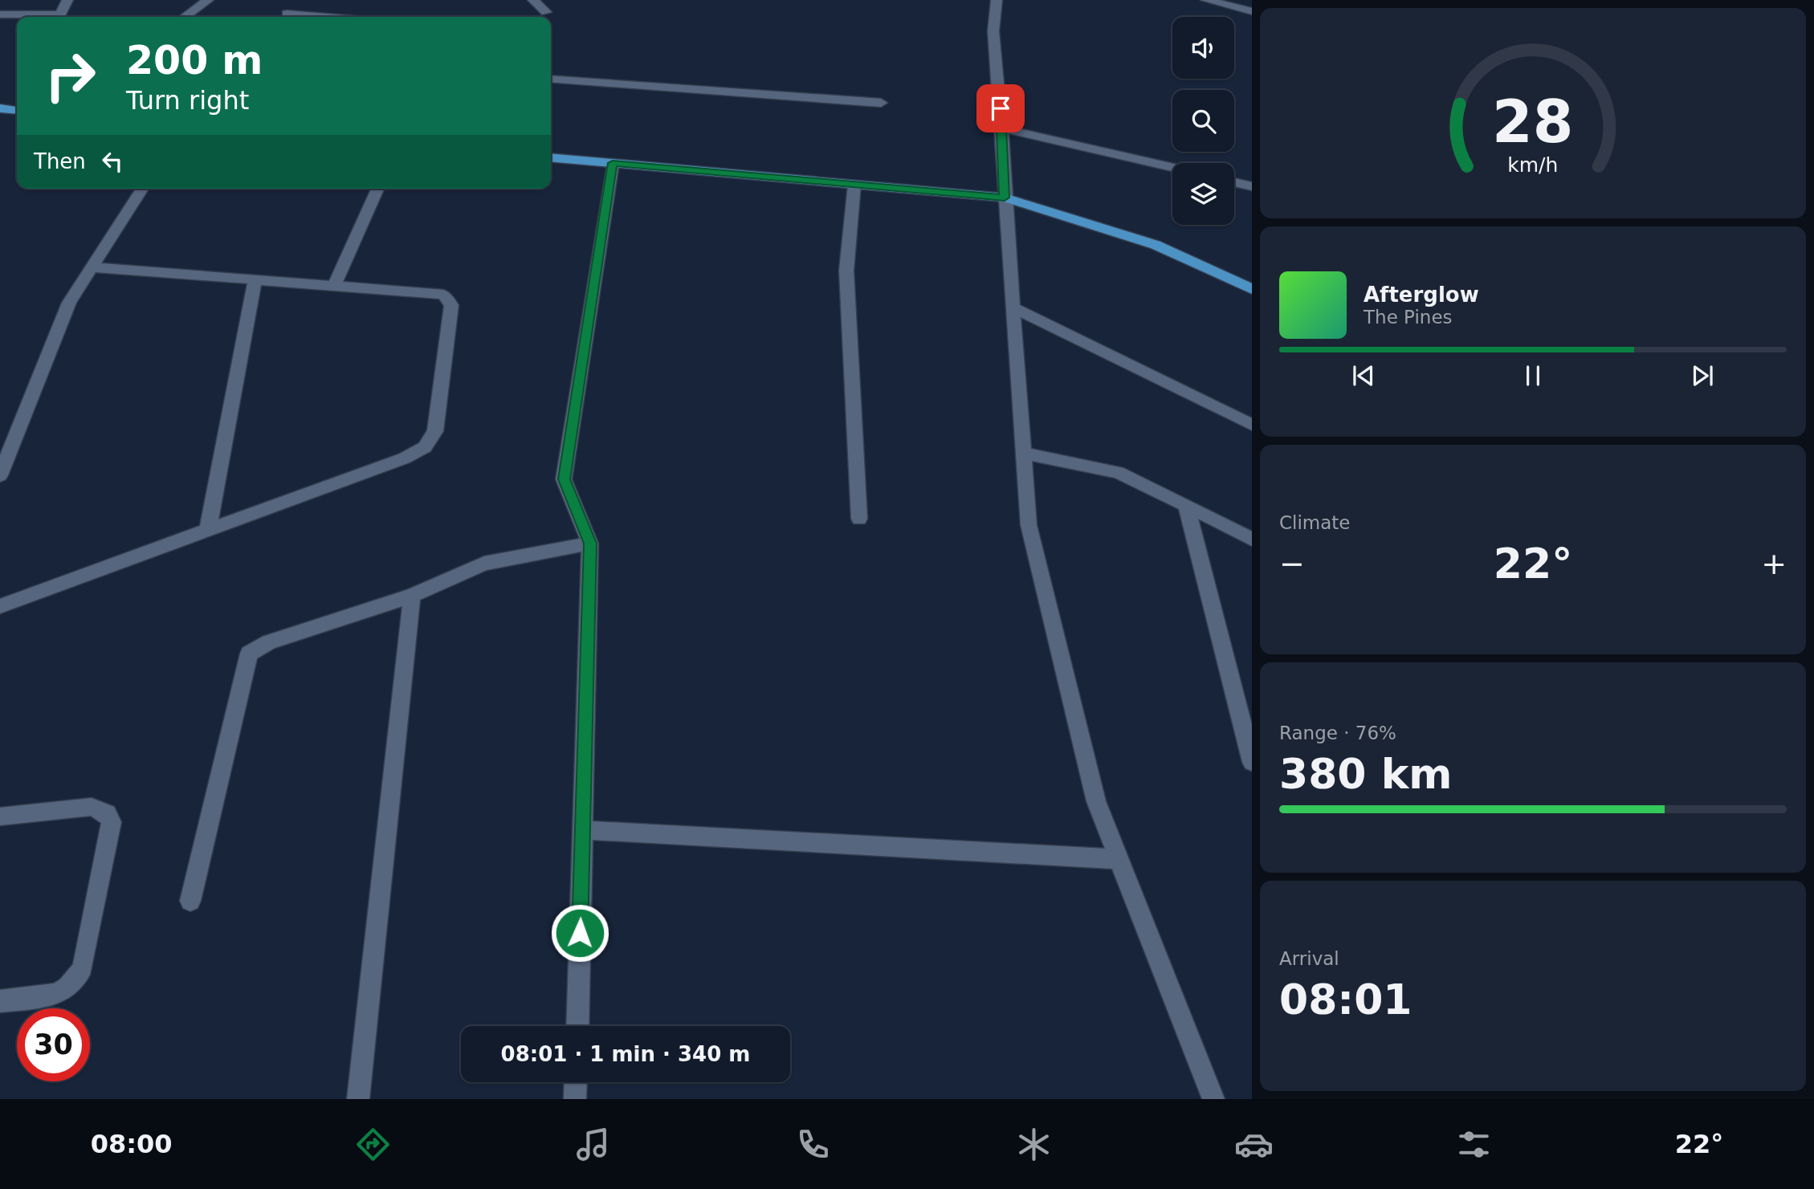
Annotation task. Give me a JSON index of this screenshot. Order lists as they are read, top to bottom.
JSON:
{
  "page": {
    "turn": ["200 m", "Turn right"],
    "then": "Then",
    "song": ["Afterglow", "The Pines"],
    "tile": [
      "Climate",
      ["Range · 76%", "380 km"],
      ["Arrival", "08:01"]
    ],
    "heat": ["−", "22°", "+"],
    "limit": "30",
    "trip": "08:01 · 1 min · 340 m",
    "tabs": ["08:00", "22°"],
    "gauge": ["28", "km/h"]
  }
}
